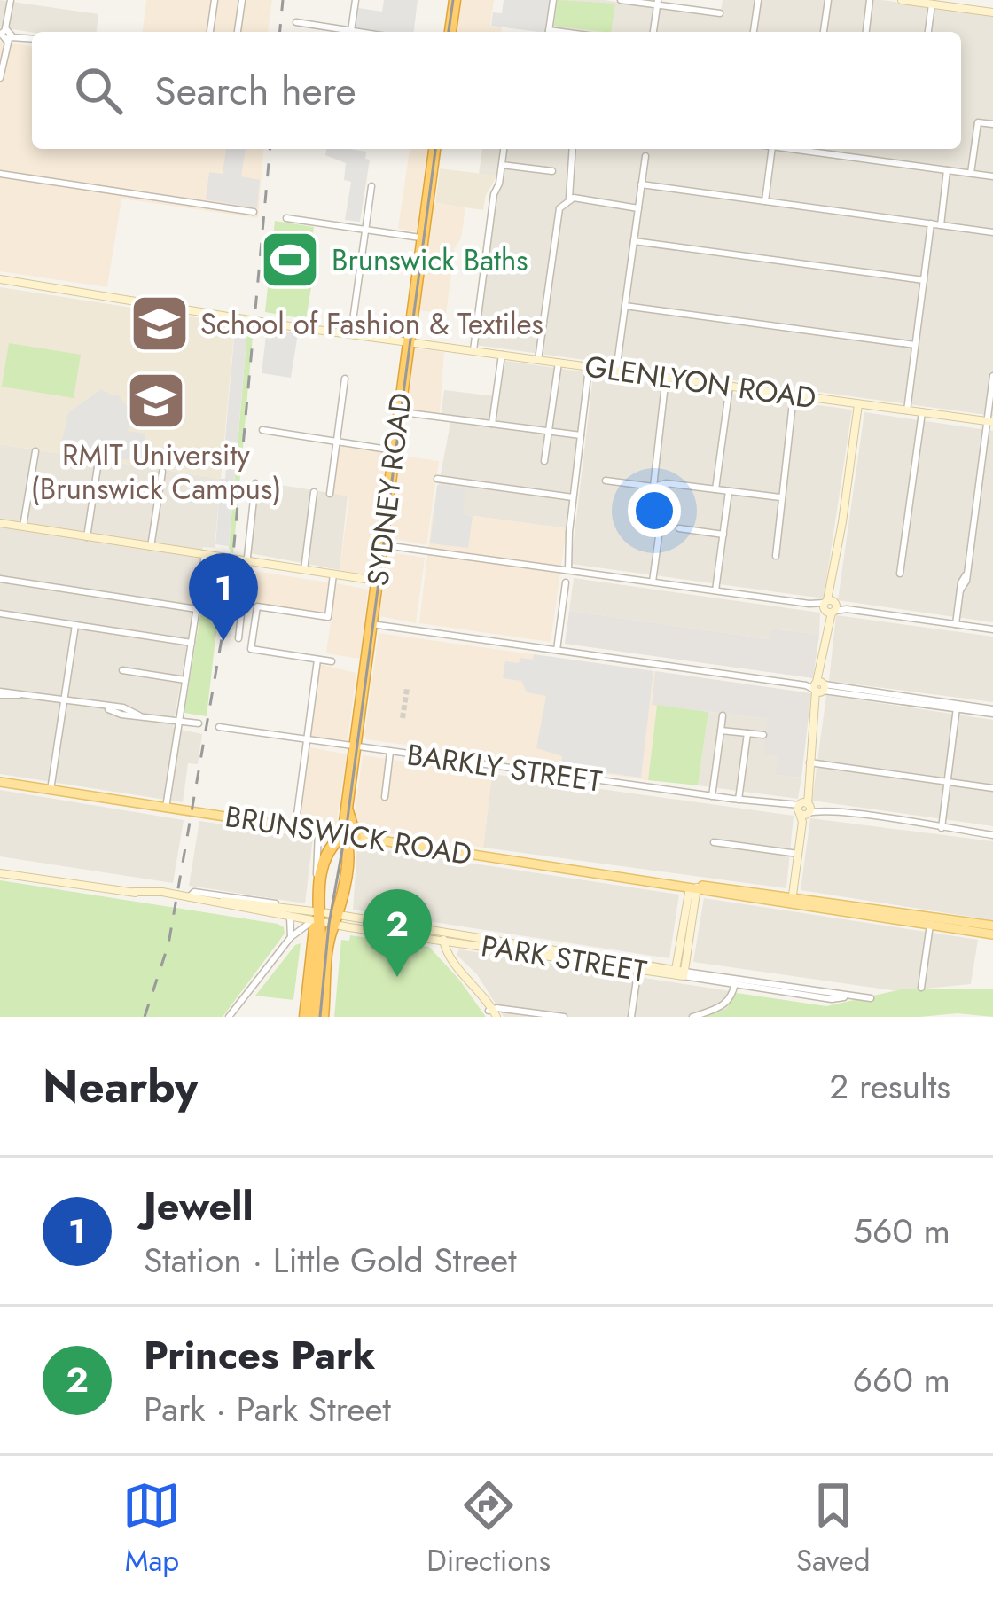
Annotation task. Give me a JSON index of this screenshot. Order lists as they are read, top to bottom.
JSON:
{
  "streets": {
    "highway": ["SYDNEY ROAD"],
    "main road": ["BRUNSWICK ROAD"],
    "street": ["GLENLYON ROAD", "BARKLY STREET", "PARK STREET"]
  },
  "crossings": [
    ["GLENLYON ROAD", "SYDNEY ROAD"],
    ["SYDNEY ROAD", "BARKLY STREET"],
    ["SYDNEY ROAD", "BRUNSWICK ROAD"]
  ],
  "places": {
    "sports": ["Brunswick Baths"],
    "school or university": ["School of Fashion & Textiles", "RMIT University (Brunswick Campus)"]
  },
  "page": {
    "search": "Search here",
    "pins": ["1", "2"],
    "heading": ["Nearby", "2 results"],
    "list": [
      {
        "mark": "1",
        "name": "Jewell",
        "note": "Station · Little Gold Street",
        "value": "560 m"
      },
      {
        "mark": "2",
        "name": "Princes Park",
        "note": "Park · Park Street",
        "value": "660 m"
      }
    ],
    "nav": ["Map", "Directions", "Saved"]
  }
}
